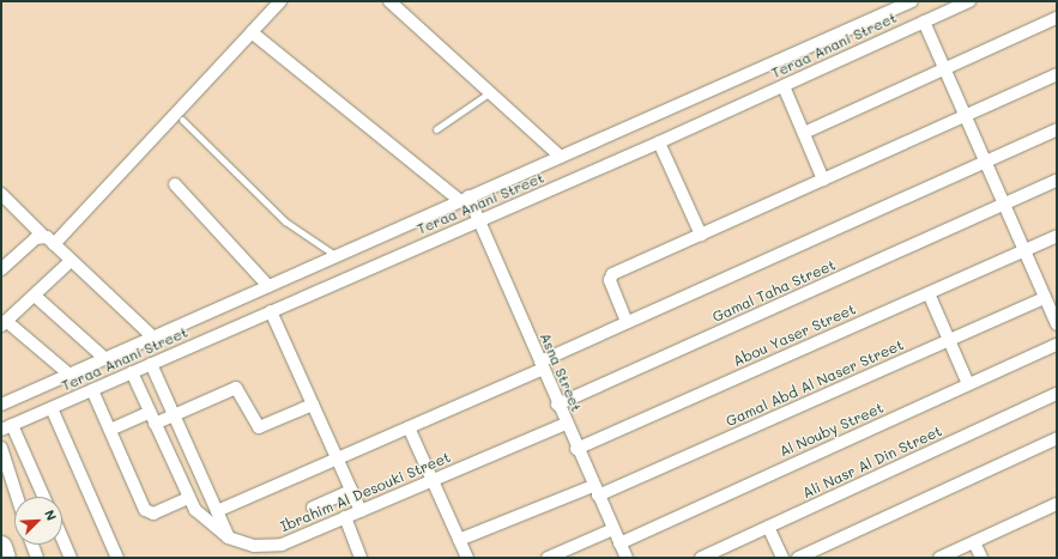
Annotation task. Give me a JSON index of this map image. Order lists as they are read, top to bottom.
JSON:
{
  "streets": {
    "street": [
      "Teraa Anani Street",
      "Gamal Taha Street",
      "Abou Yaser Street",
      "Asna Street",
      "Gamal Abd Al Naser Street",
      "Al Nouby Street",
      "Ali Nasr Al Din Street",
      "Ibrahim Al Desouki Street"
    ]
  },
  "crossings": [
    ["Teraa Anani Street", "Asna Street"],
    ["Teraa Anani Street", "Ibrahim Al Desouki Street"],
    ["Gamal Taha Street", "Asna Street"],
    ["Abou Yaser Street", "Asna Street"],
    ["Asna Street", "Gamal Abd Al Naser Street"],
    ["Asna Street", "Al Nouby Street"],
    ["Asna Street", "Ibrahim Al Desouki Street"]
  ],
  "north": "top right"
}
